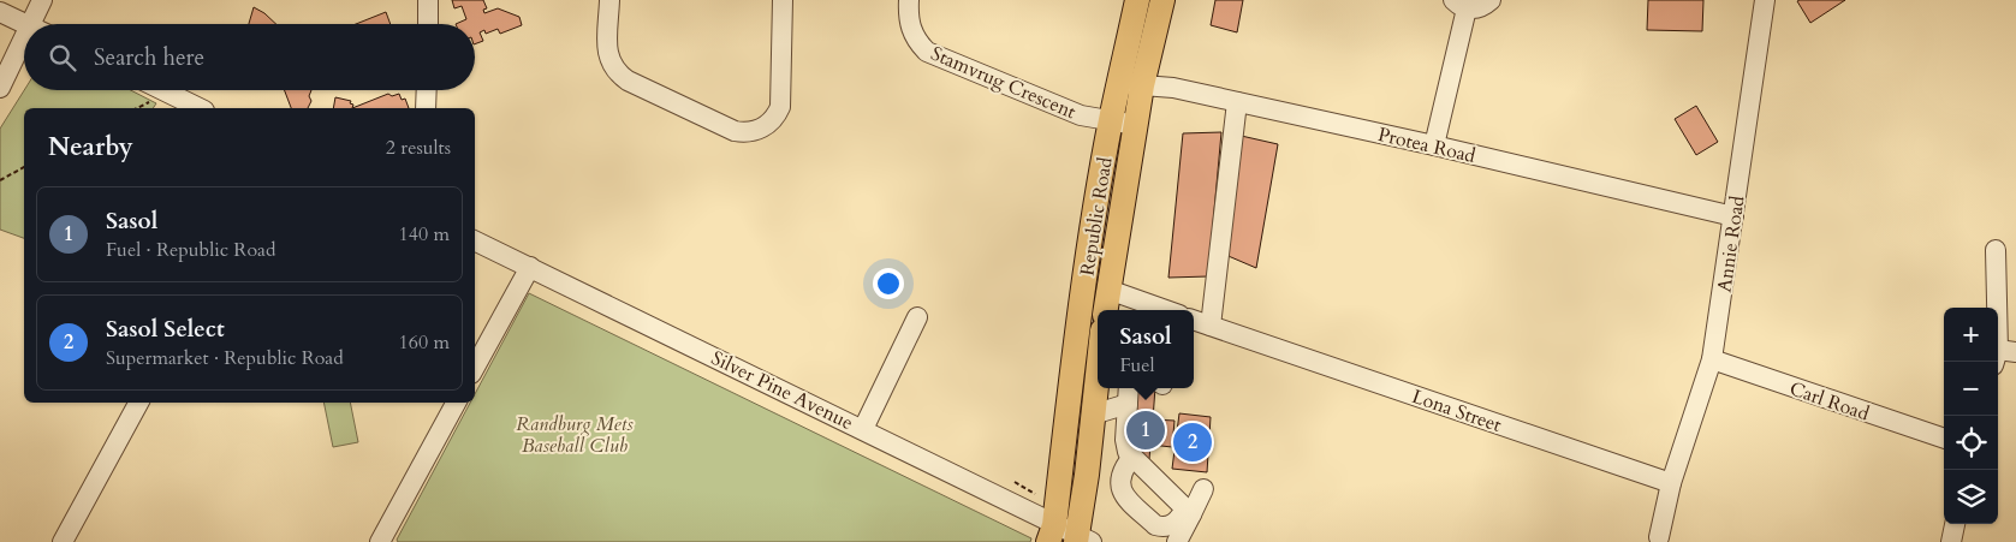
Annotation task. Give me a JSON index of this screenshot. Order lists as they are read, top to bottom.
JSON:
{
  "streets": {
    "main road": ["Republic Road"],
    "street": [
      "Stamvrug Crescent",
      "Protea Road",
      "Annie Road",
      "Silver Pine Avenue",
      "Carl Road",
      "Lona Street"
    ]
  },
  "crossings": [
    ["Stamvrug Crescent", "Republic Road"],
    ["Protea Road", "Republic Road"],
    ["Protea Road", "Annie Road"],
    ["Republic Road", "Silver Pine Avenue"],
    ["Annie Road", "Carl Road"],
    ["Annie Road", "Lona Street"]
  ],
  "parks": ["Randburg Mets Baseball Club"],
  "page": {
    "search": "Search here",
    "heading": ["Nearby", "2 results"],
    "list": [
      {
        "mark": "1",
        "name": "Sasol",
        "note": "Fuel · Republic Road",
        "value": "140 m"
      },
      {
        "mark": "2",
        "name": "Sasol Select",
        "note": "Supermarket · Republic Road",
        "value": "160 m"
      }
    ],
    "map_buttons": ["+", "−"],
    "popup": ["Sasol", "Fuel"],
    "pins": ["1", "2"]
  }
}
